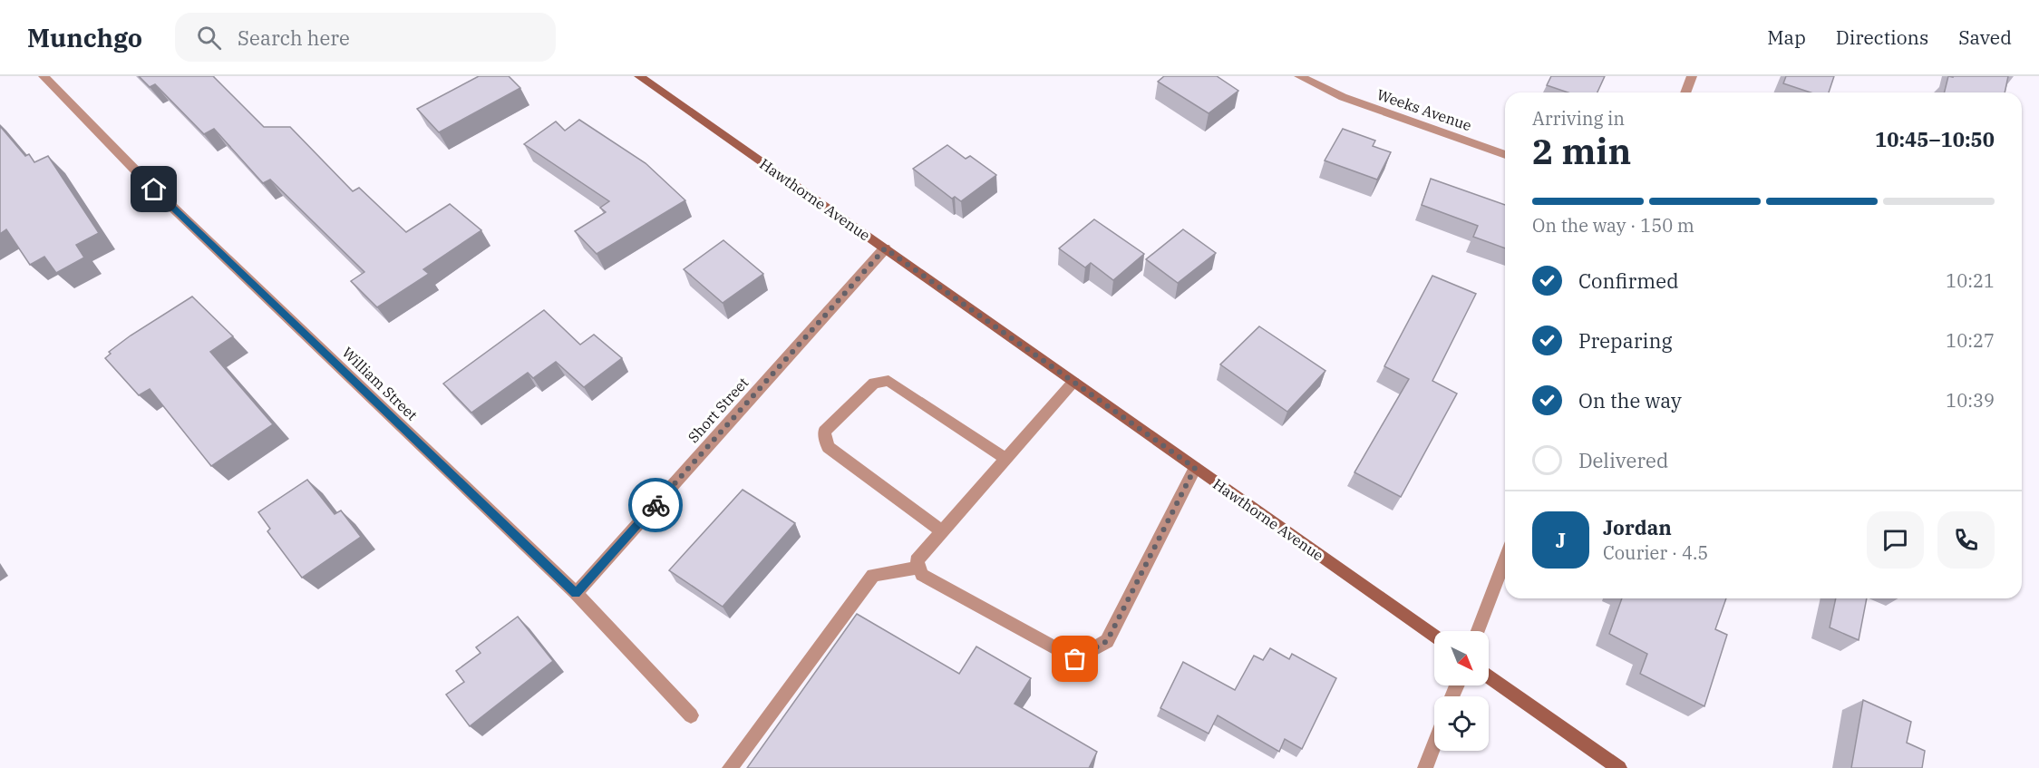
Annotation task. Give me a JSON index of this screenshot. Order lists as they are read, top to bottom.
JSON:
{
  "streets": {
    "street": [
      "Weeks Avenue",
      "Hawthorne Avenue",
      "William Street",
      "Short Street"
    ]
  },
  "crossings": [
    ["Hawthorne Avenue", "Short Street"],
    ["William Street", "Short Street"]
  ],
  "north": "bottom right",
  "page": {
    "header": "Munchgo",
    "search": "Search here",
    "nav": ["Map", "Directions", "Saved"],
    "heading": ["2 min", "Arriving in", "10:45–10:50"],
    "panel": ["Jordan", "Courier · 4.5"],
    "bar": "On the way · 150 m",
    "list": [
      ["Confirmed", "10:21"],
      ["Preparing", "10:27"],
      ["On the way", "10:39"],
      "Delivered"
    ],
    "round": "J"
  }
}
